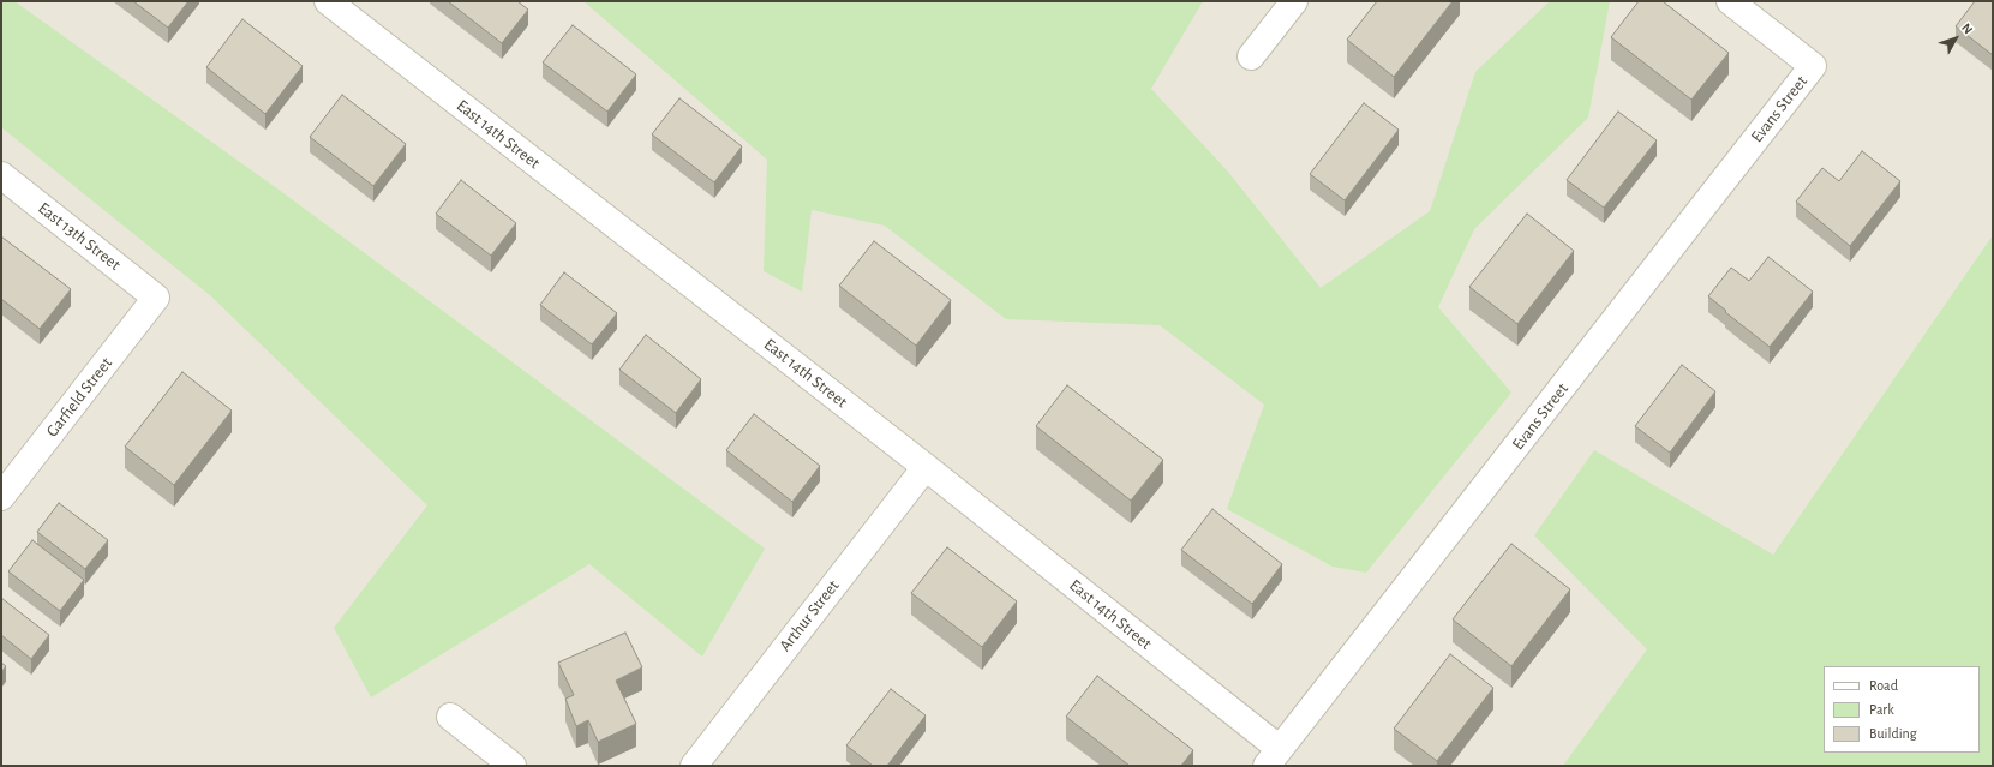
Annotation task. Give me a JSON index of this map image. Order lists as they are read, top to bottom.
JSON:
{
  "streets": {
    "street": [
      "Evans Street",
      "East 14th Street",
      "East 13th Street",
      "Garfield Street",
      "Arthur Street"
    ]
  },
  "crossings": [
    ["Evans Street", "East 14th Street"],
    ["East 14th Street", "Arthur Street"],
    ["East 13th Street", "Garfield Street"]
  ],
  "legend": ["Road", "Park", "Building"],
  "north": "top right"
}
